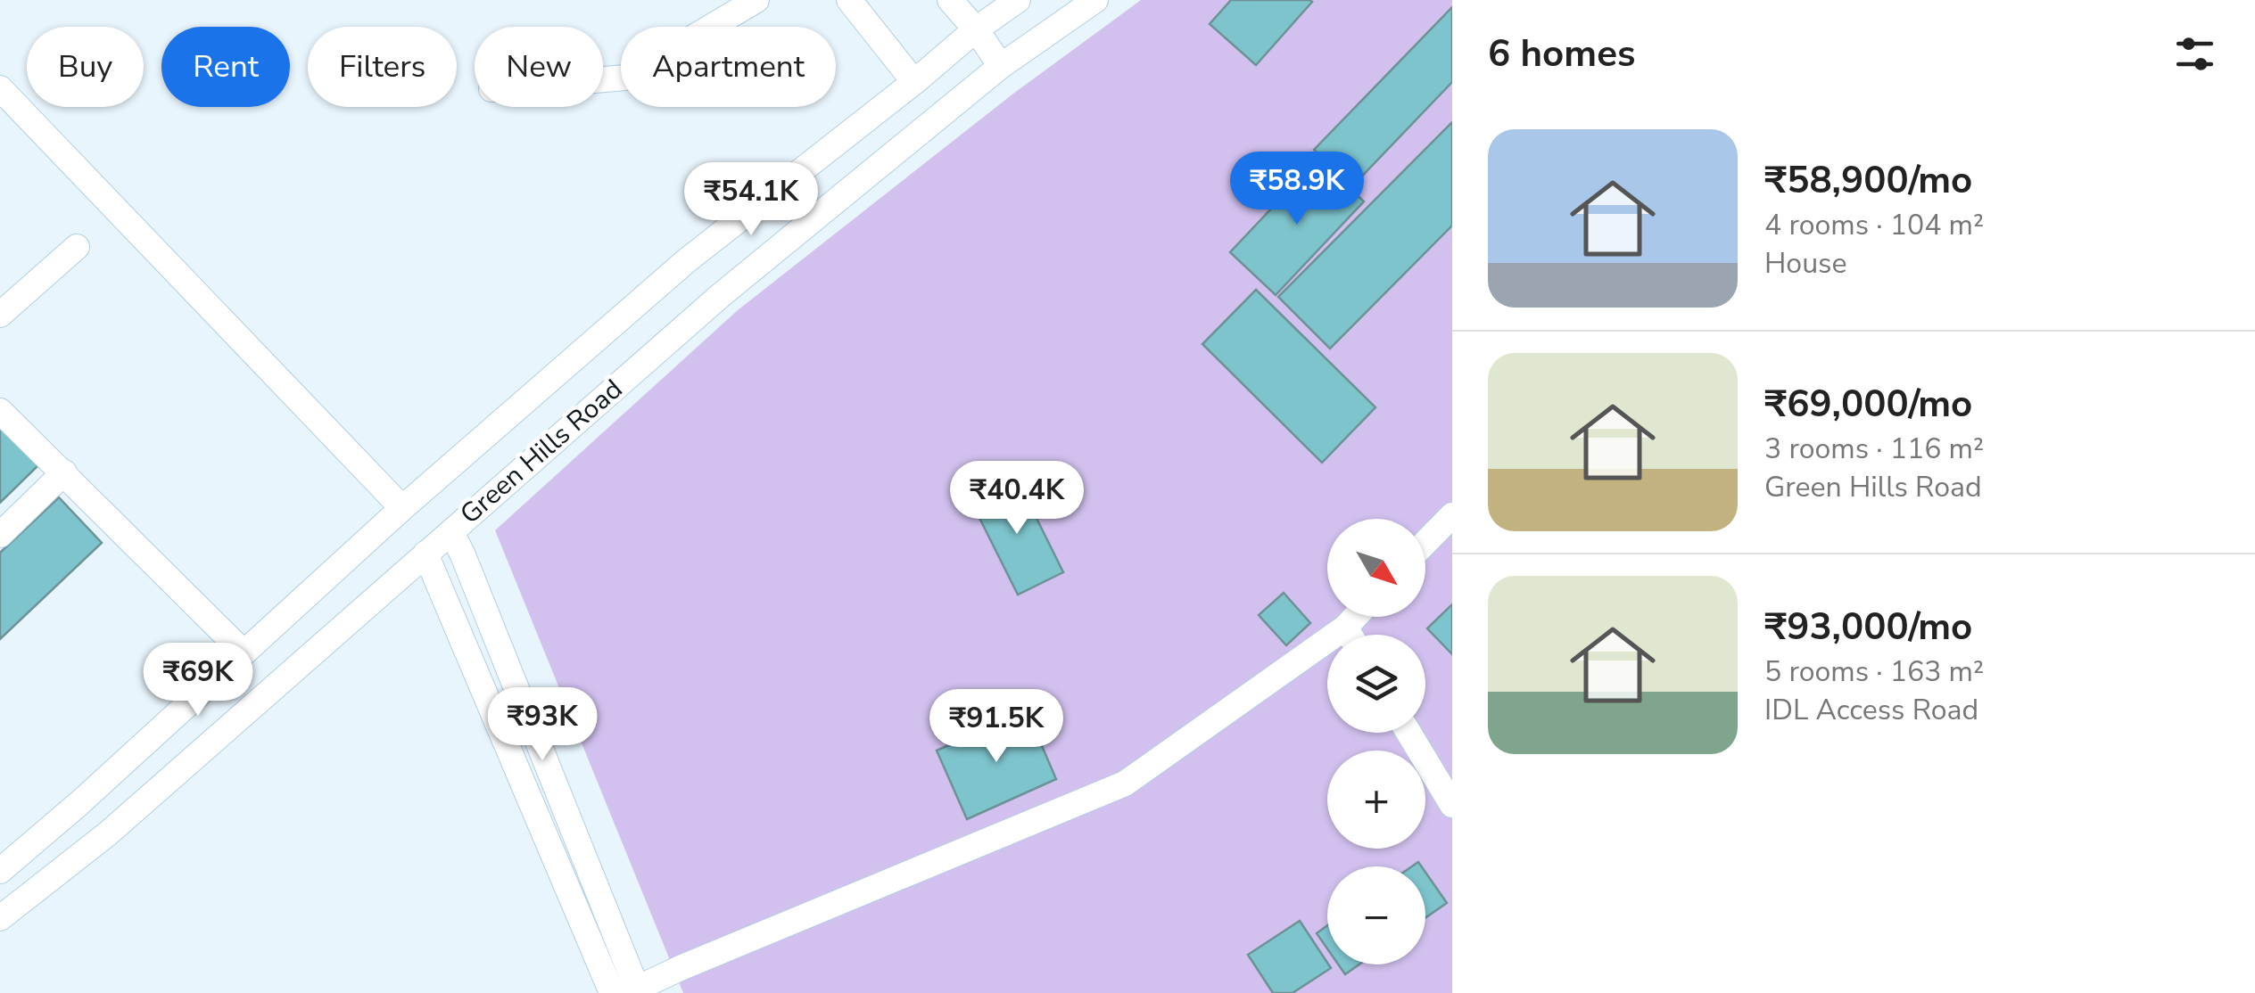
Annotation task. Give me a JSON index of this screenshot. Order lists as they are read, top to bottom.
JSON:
{
  "streets": {
    "street": ["Green Hills Road"]
  },
  "north": "bottom right",
  "page": {
    "heading": "6 homes",
    "chip": [
      "Buy",
      "Rent",
      "Filters",
      "New",
      "Apartment"
    ],
    "list": [
      {
        "name": "₹58,900/mo",
        "note": "4 rooms · 104 m² · House"
      },
      {
        "name": "₹69,000/mo",
        "note": "3 rooms · 116 m² · Green Hills Road"
      },
      {
        "name": "₹93,000/mo",
        "note": "5 rooms · 163 m² · IDL Access Road"
      }
    ],
    "price": [
      "₹58.9K",
      "₹54.1K",
      "₹40.4K",
      "₹69K",
      "₹93K",
      "₹91.5K"
    ],
    "map_buttons": ["+", "−"]
  }
}
